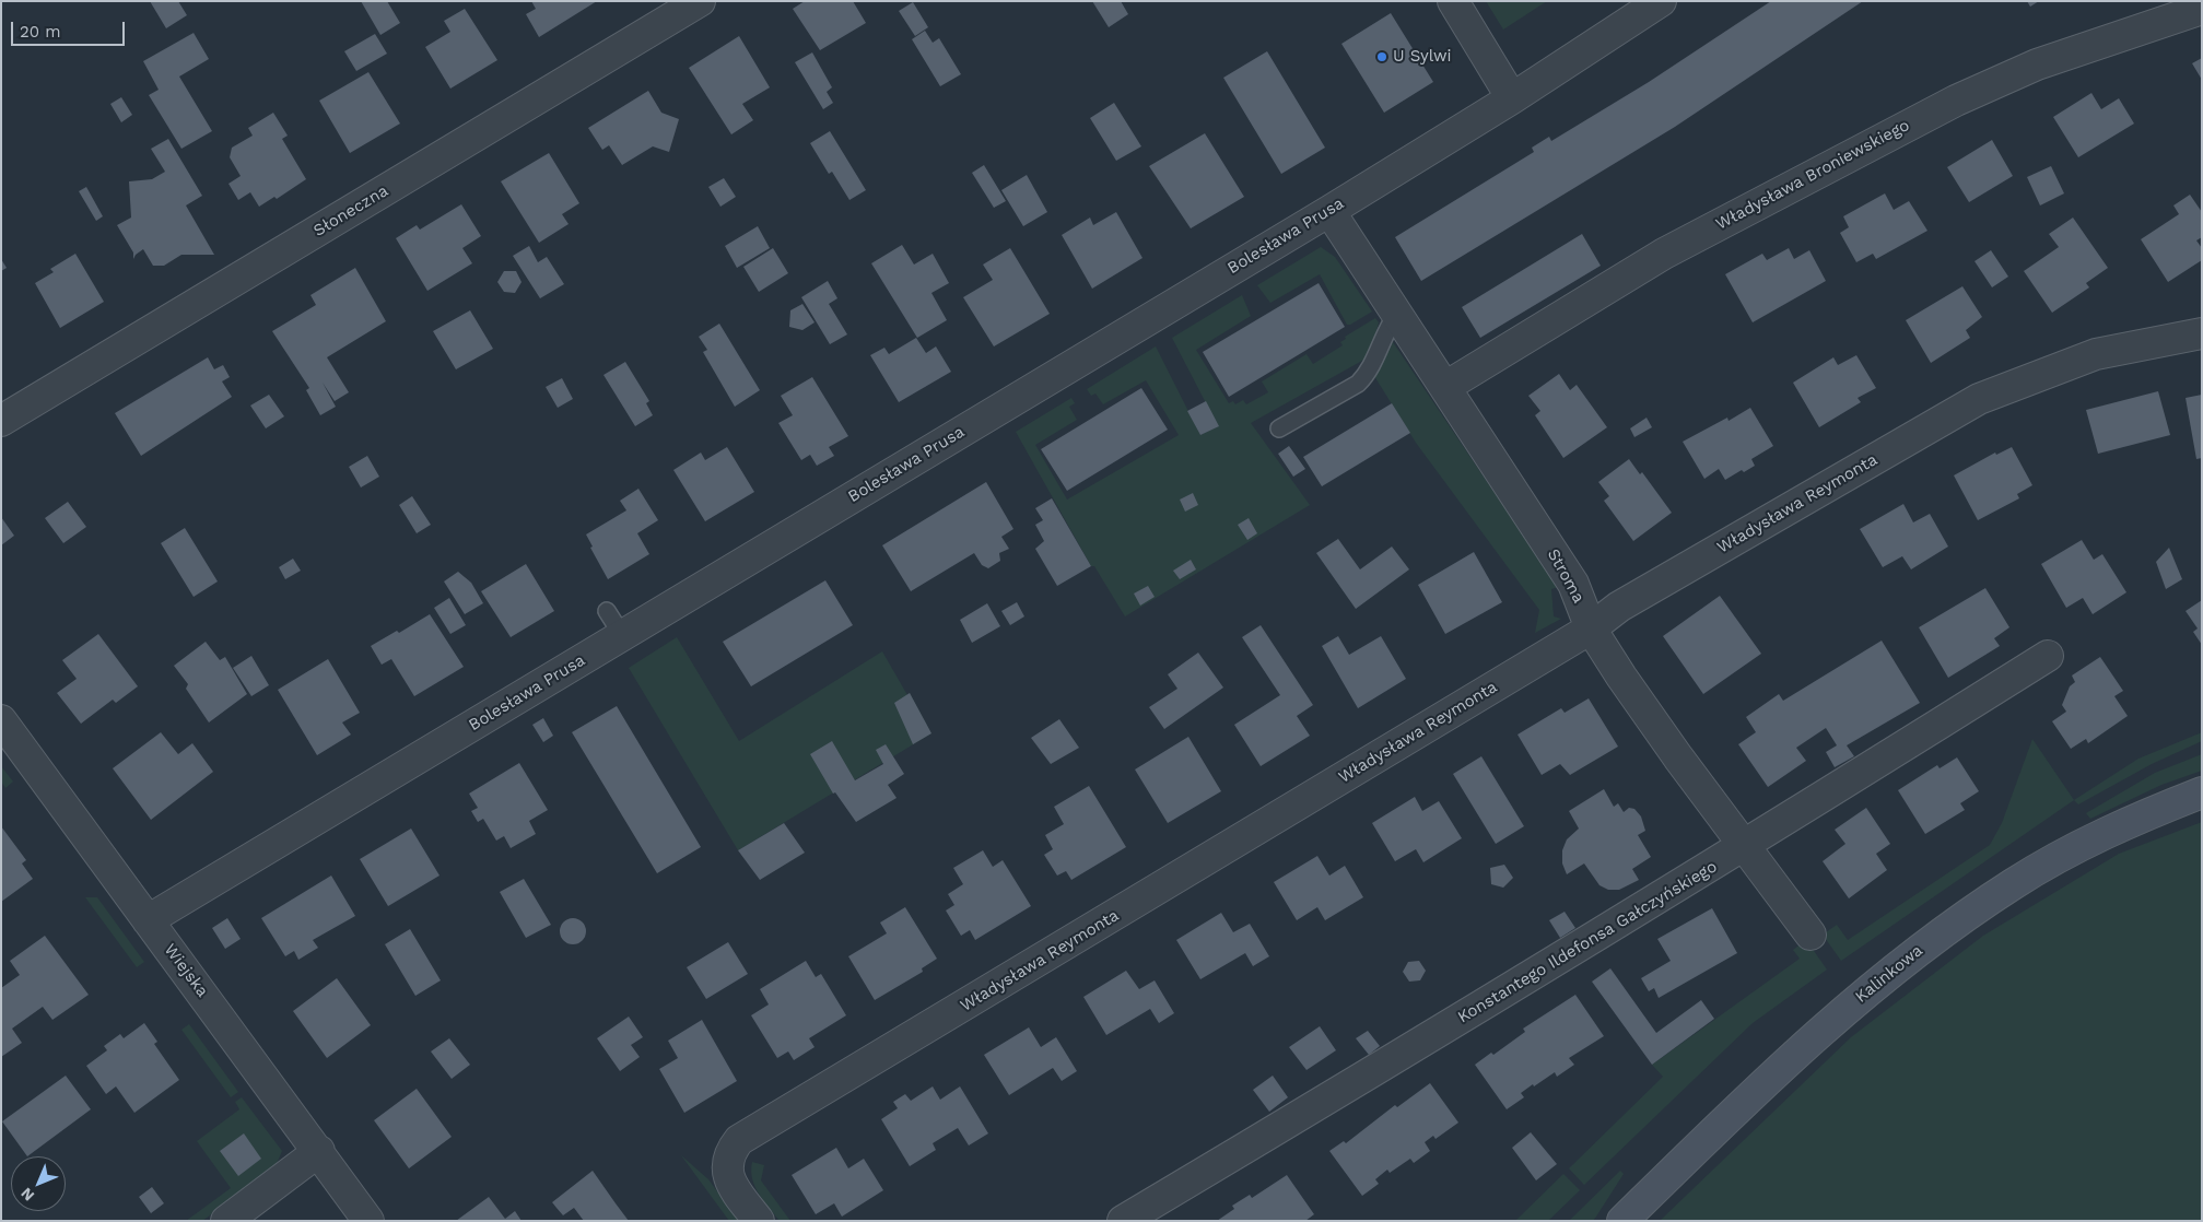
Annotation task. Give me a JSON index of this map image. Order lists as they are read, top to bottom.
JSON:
{
  "streets": {
    "street": [
      "Władysława Broniewskiego",
      "Słoneczna",
      "Bolesława Prusa",
      "Władysława Reymonta",
      "Stroma",
      "Konstantego Ildefonsa Gałczyńskiego",
      "Wiejska",
      "Kalinkowa"
    ]
  },
  "crossings": [
    ["Władysława Broniewskiego", "Stroma"],
    ["Bolesława Prusa", "Stroma"],
    ["Bolesława Prusa", "Wiejska"],
    ["Władysława Reymonta", "Stroma"],
    ["Stroma", "Konstantego Ildefonsa Gałczyńskiego"]
  ],
  "places": ["U Sylwi"],
  "scale_bar": "20 m",
  "north": "bottom left"
}
